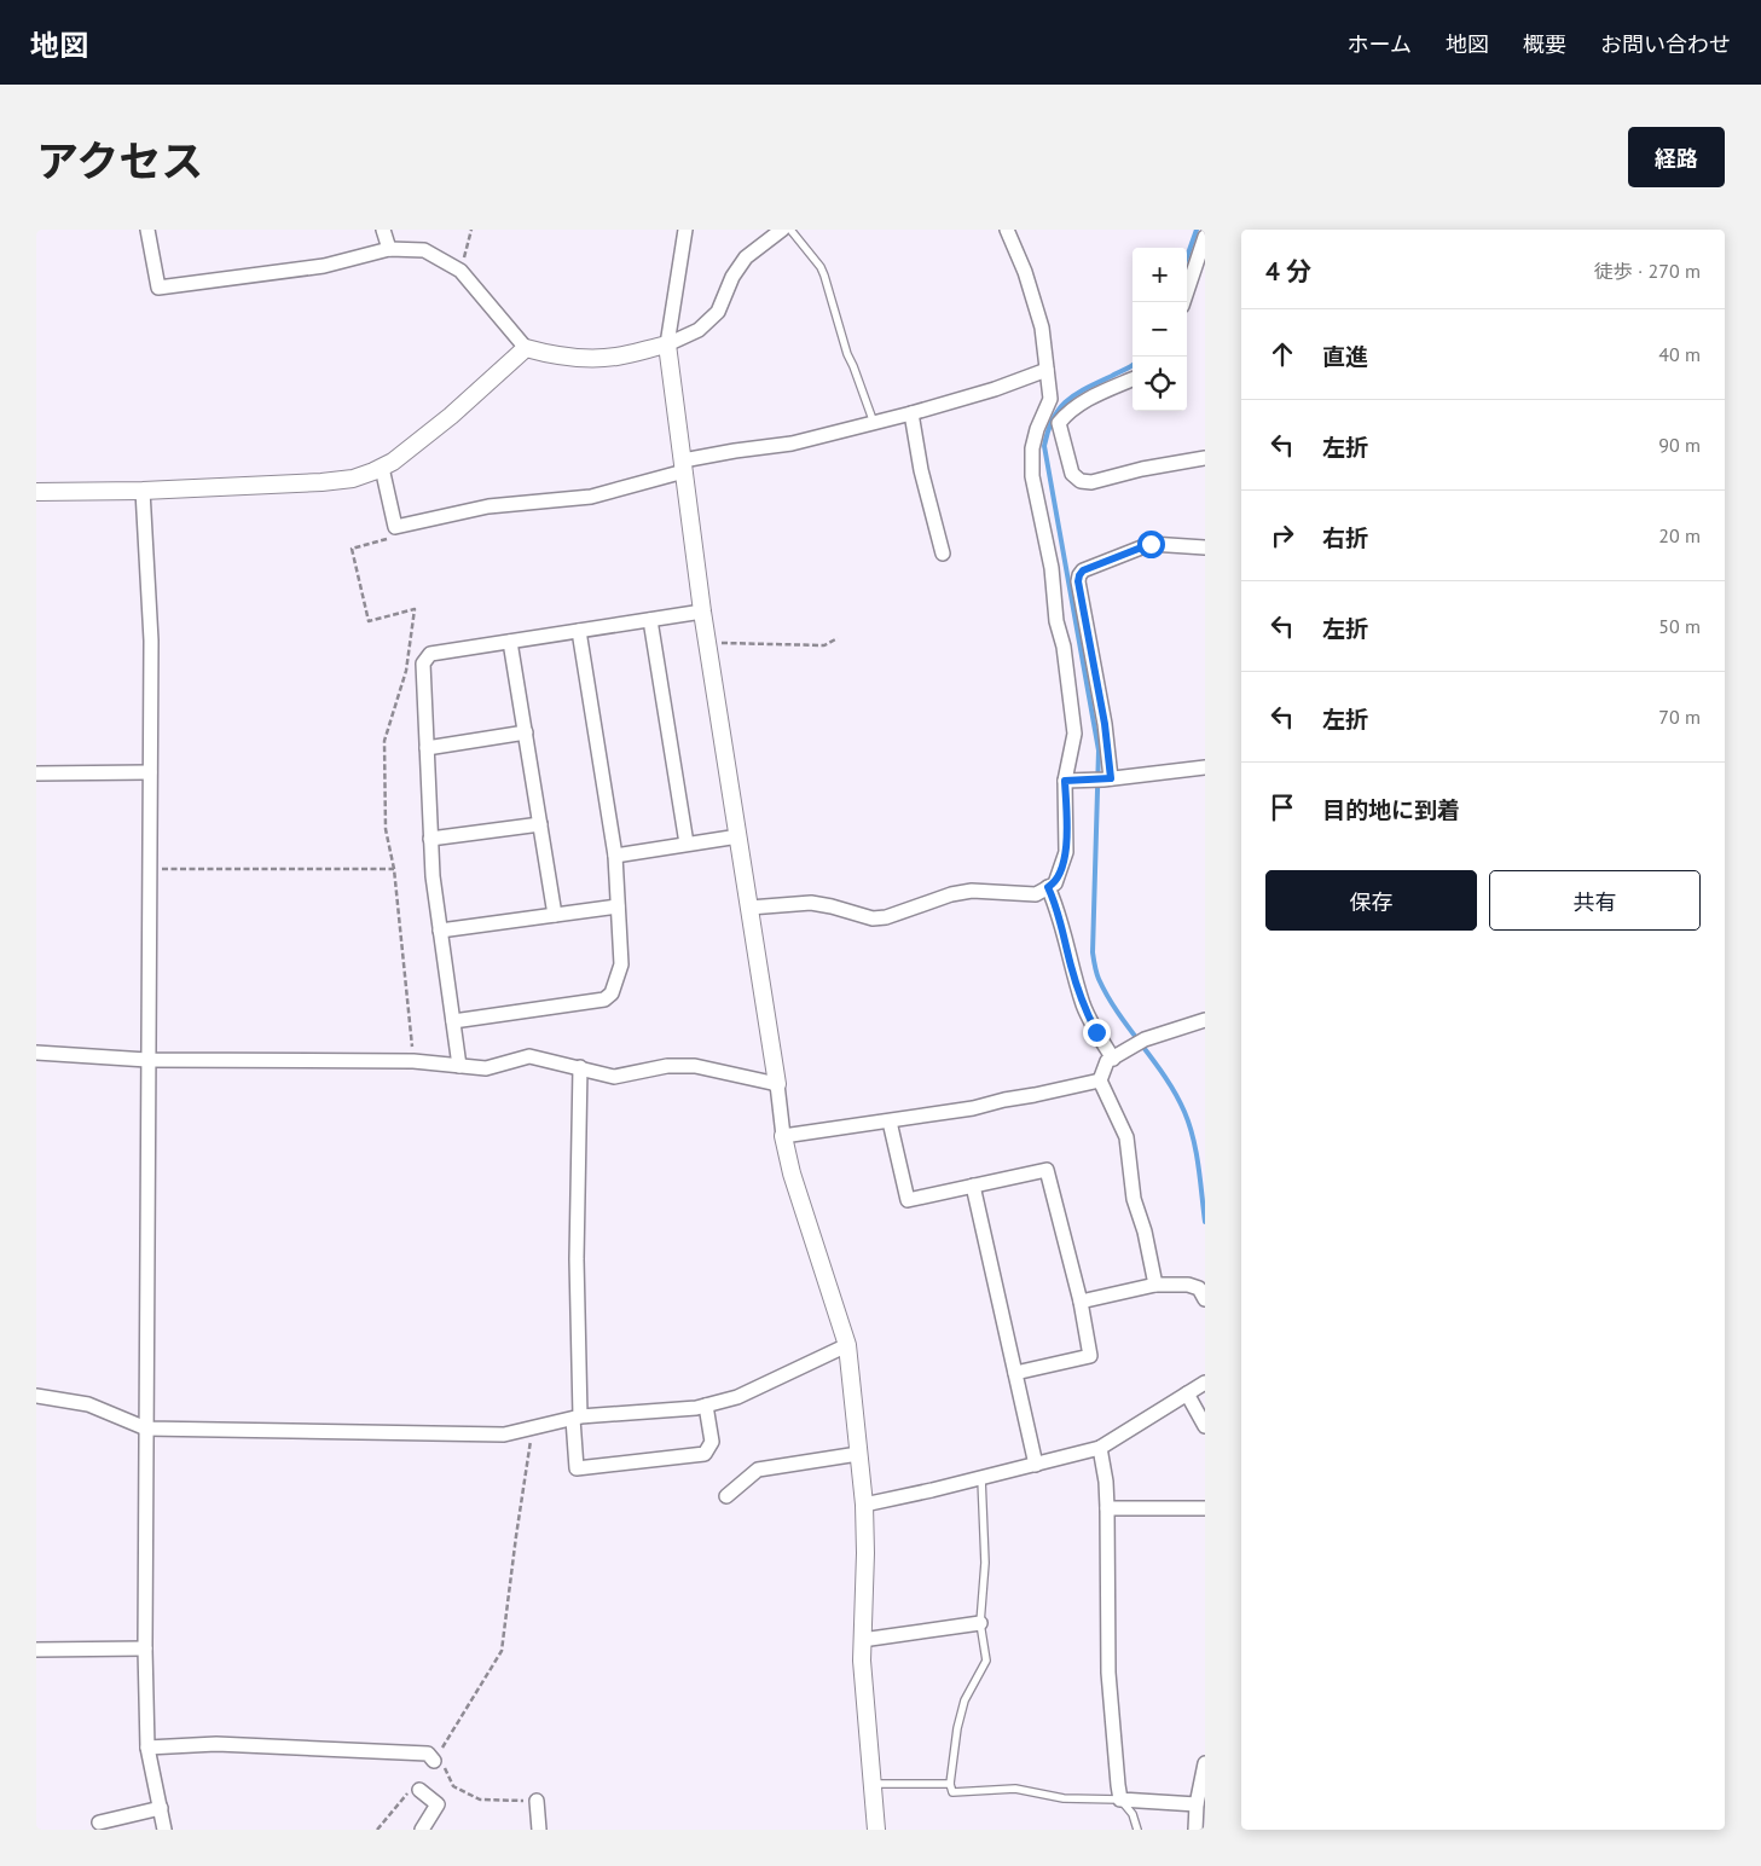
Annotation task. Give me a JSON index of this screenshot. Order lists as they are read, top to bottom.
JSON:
{
  "page": {
    "header": "地図",
    "nav": [
      "ホーム",
      "地図",
      "概要",
      "お問い合わせ"
    ],
    "title": "アクセス",
    "buttons": [
      "経路",
      ["保存", "共有"]
    ],
    "heading": ["4 分", "徒歩 · 270 m"],
    "map_buttons": ["+", "−"],
    "list": [
      ["直進", "40 m"],
      ["左折", "90 m"],
      ["右折", "20 m"],
      ["左折", "50 m"],
      ["左折", "70 m"],
      "目的地に到着"
    ]
  }
}
